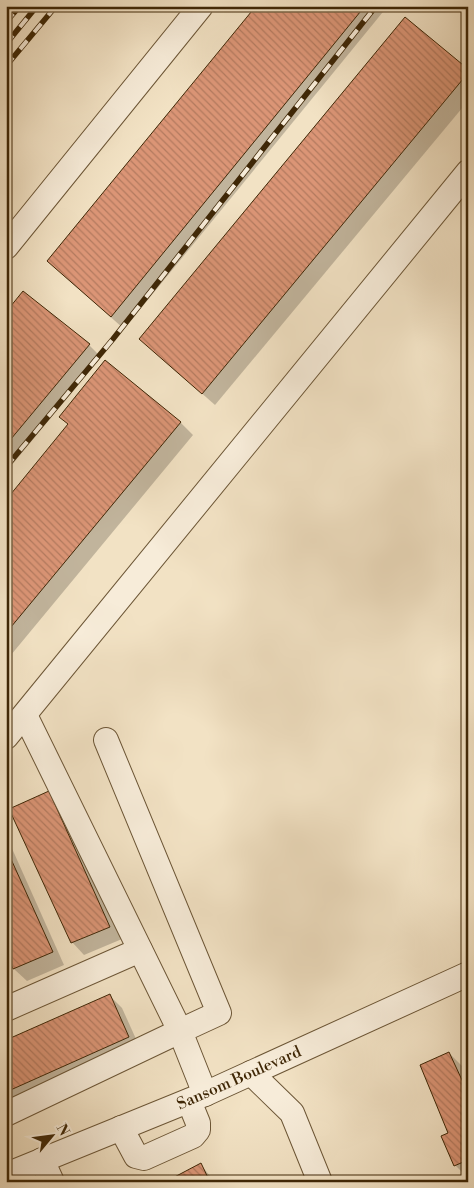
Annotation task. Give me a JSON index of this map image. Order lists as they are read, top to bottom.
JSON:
{
  "streets": {
    "street": ["Sansom Boulevard"]
  },
  "north": "top right"
}
